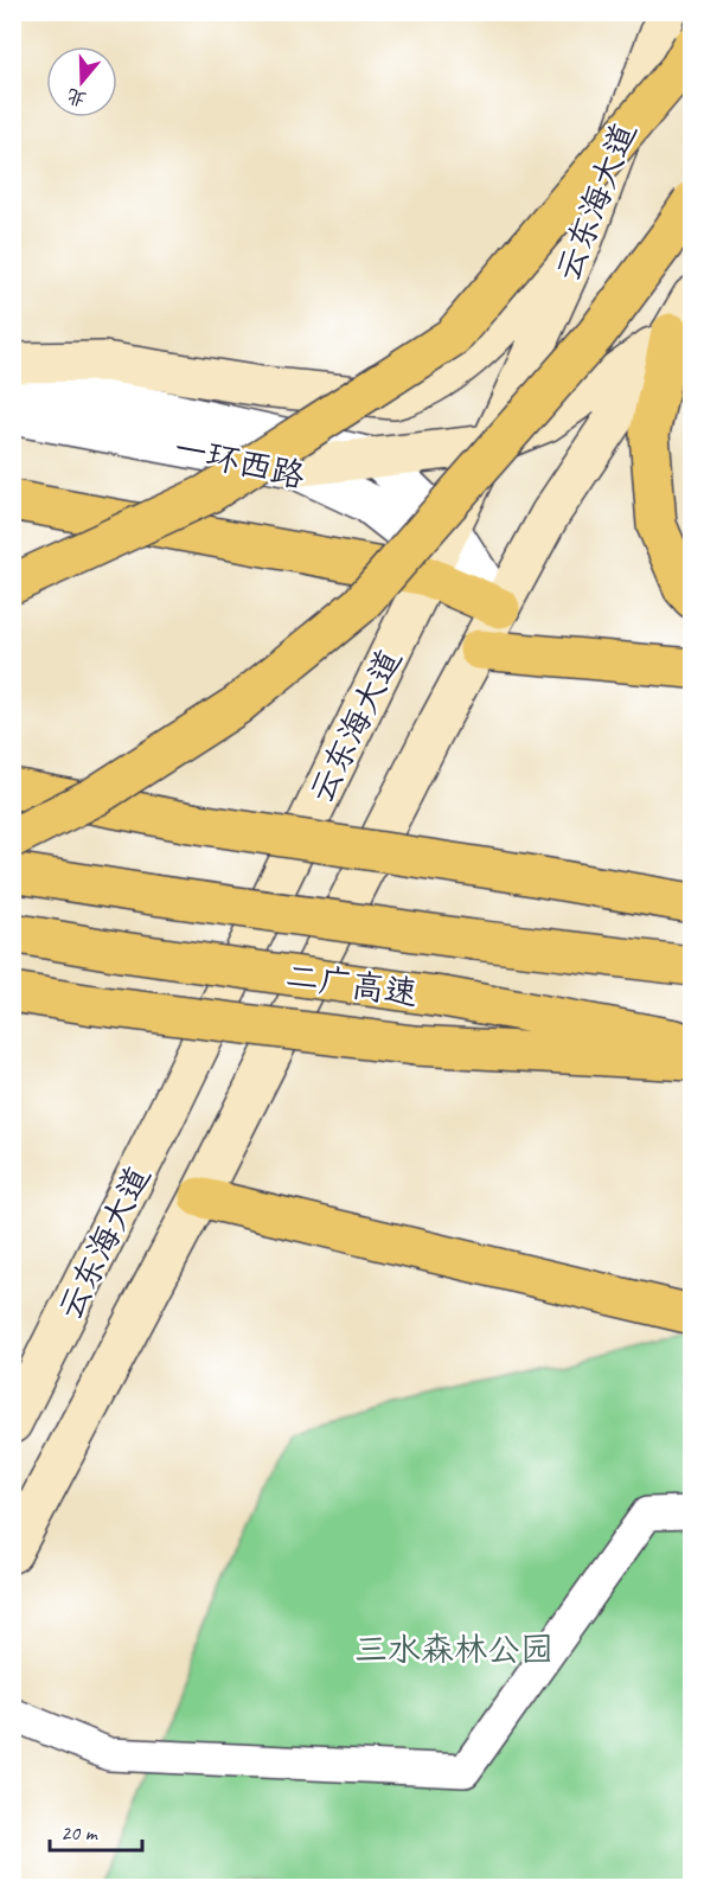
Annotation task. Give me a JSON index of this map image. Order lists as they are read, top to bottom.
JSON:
{
  "streets": {
    "highway": ["二广高速"],
    "main road": ["云东海大道"],
    "street": ["一环西路"]
  },
  "crossings": [
    ["云东海大道", "一环西路"]
  ],
  "parks": ["三水森林公园"],
  "scale_bar": "20 m",
  "north": "bottom"
}
